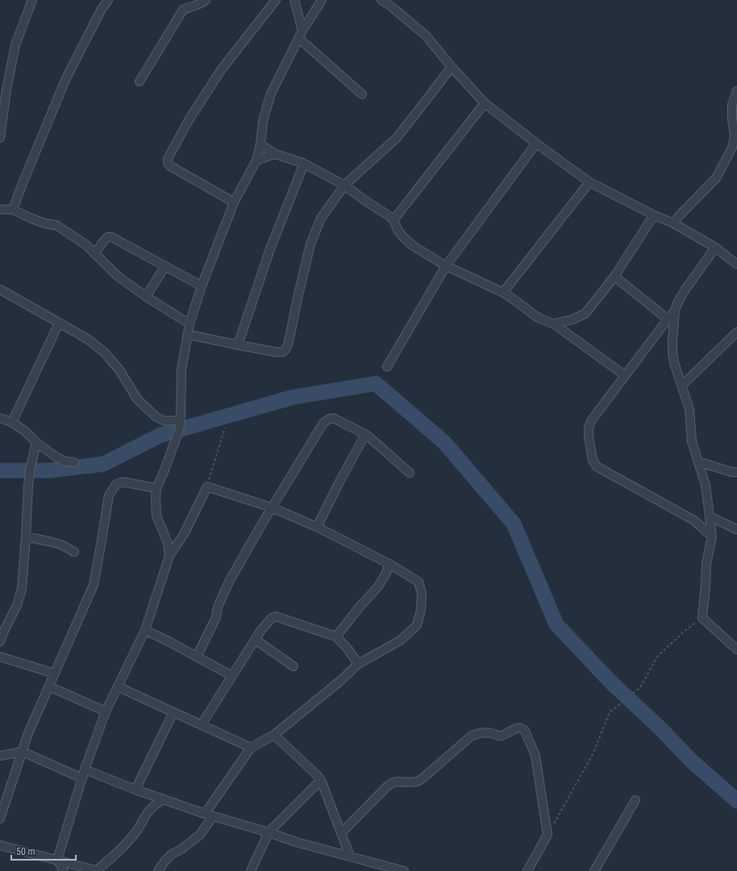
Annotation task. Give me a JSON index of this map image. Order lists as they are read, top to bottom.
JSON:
{
  "scale_bar": "50 m"
}
